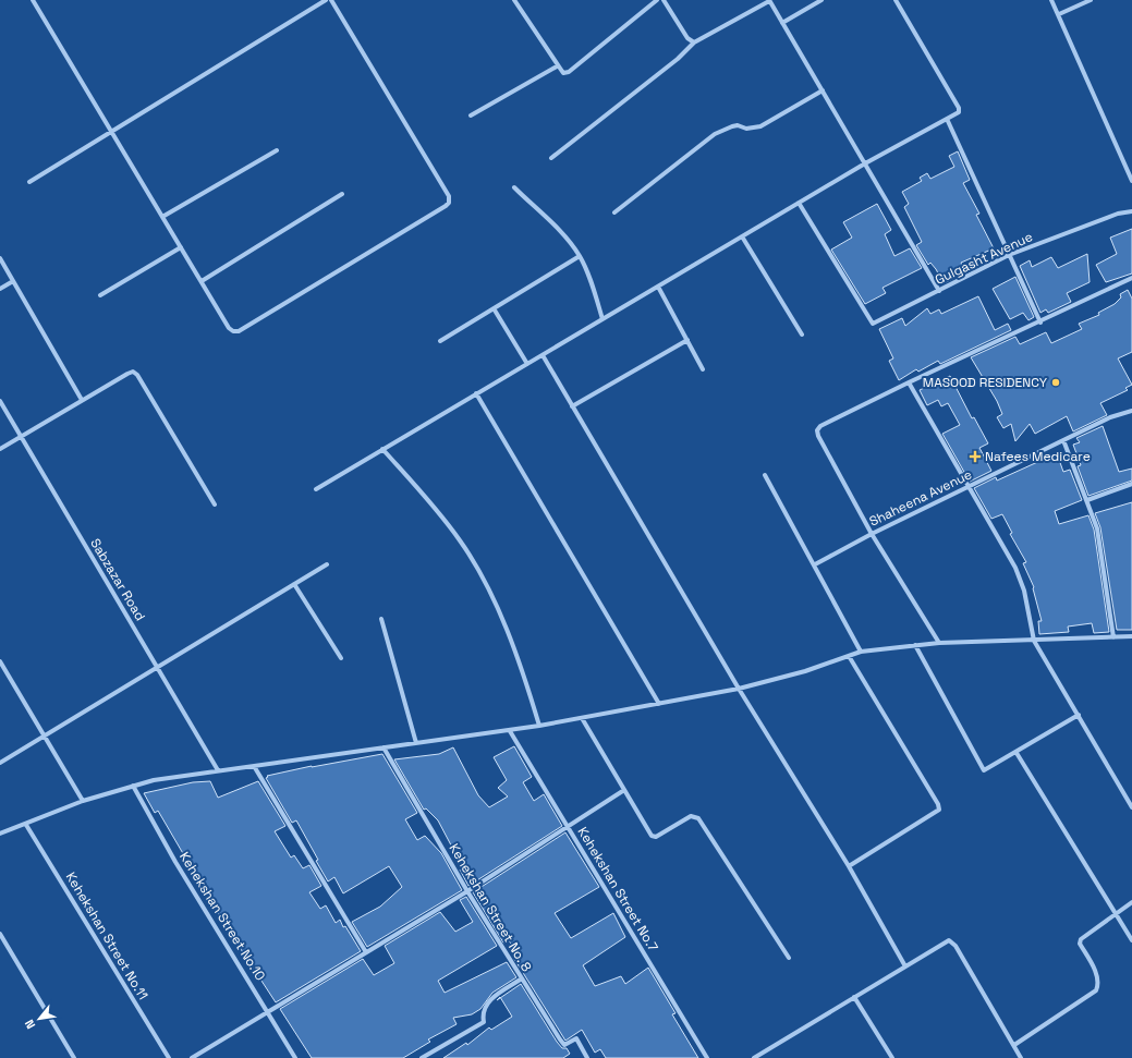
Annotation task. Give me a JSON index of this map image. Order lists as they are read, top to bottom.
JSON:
{
  "streets": {
    "street": [
      "Gulgasht Avenue",
      "Shaheena Avenue",
      "Sabzazar Road",
      "Kehekshan Street No.7",
      "Kehekshan Street No. 8",
      "Kehekshan Street No.10",
      "Kehekshan Street No.11"
    ]
  },
  "places": {
    "other": ["MASOOD RESIDENCY"],
    "health": ["Nafees Medicare"]
  },
  "north": "bottom left"
}
